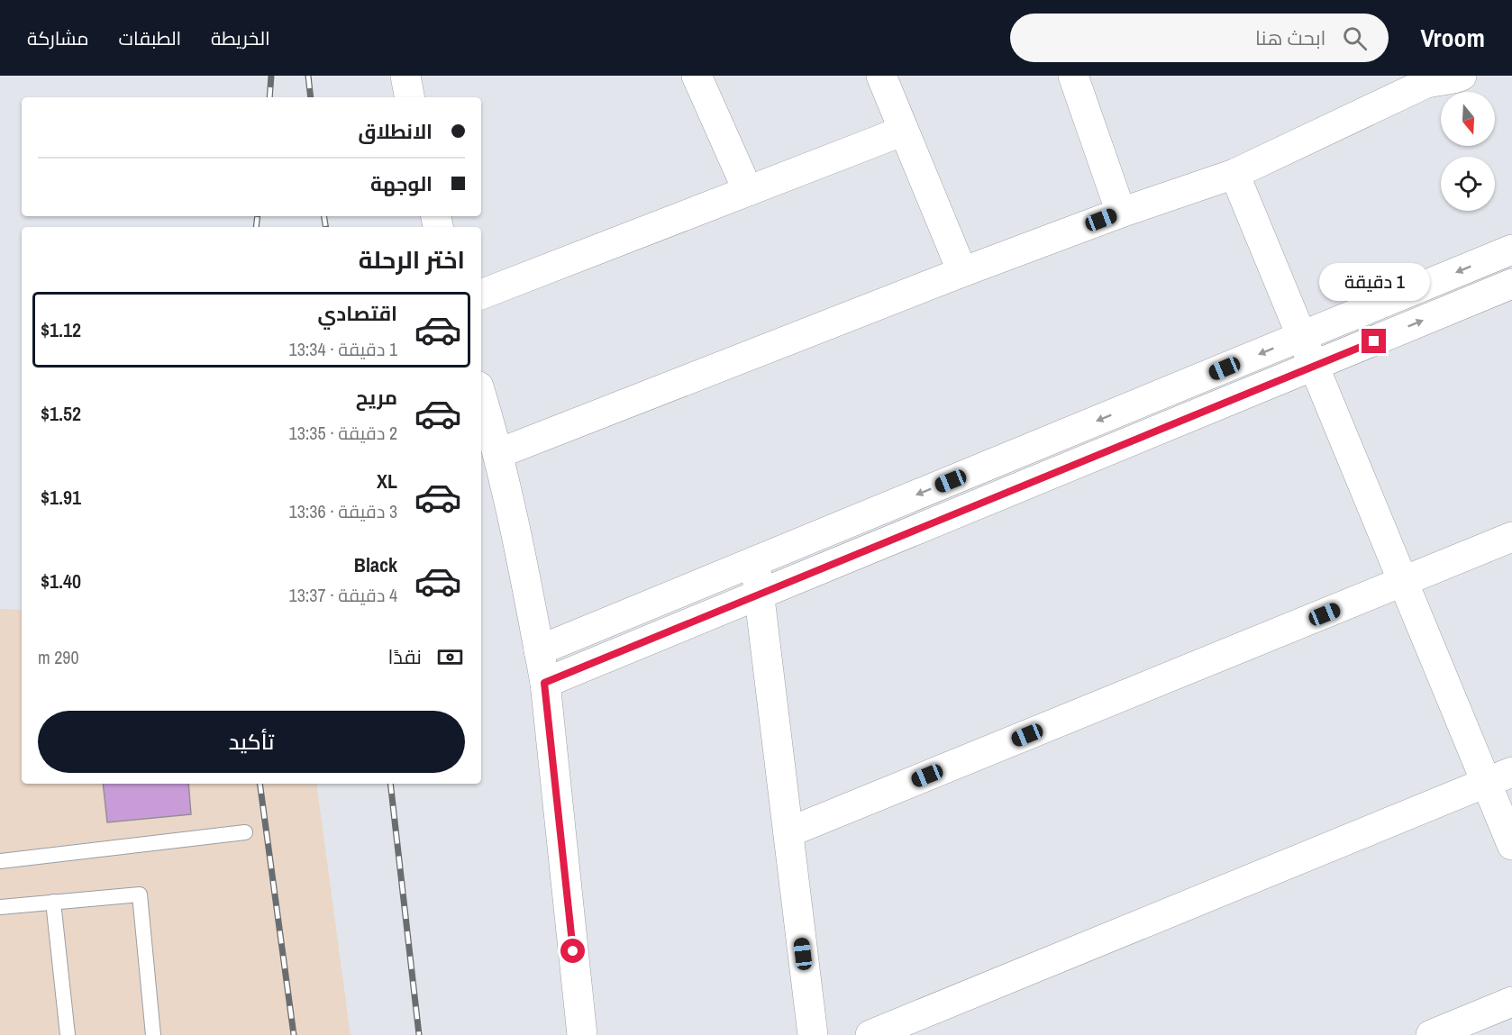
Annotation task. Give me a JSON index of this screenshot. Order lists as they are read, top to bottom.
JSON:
{
  "north": "bottom",
  "page": {
    "header": "Vroom",
    "search": "ابحث هنا",
    "nav": ["الخريطة", "الطبقات", "مشاركة"],
    "banner": ["الانطلاق", "الوجهة"],
    "heading": "اختر الرحلة",
    "bubble": "1 دقيقة",
    "list": [
      {
        "name": "اقتصادي",
        "note": "1 دقيقة · 13:34",
        "value": "$1.12"
      },
      {
        "name": "مريح",
        "note": "2 دقيقة · 13:35",
        "value": "$1.52"
      },
      {
        "name": "XL",
        "note": "3 دقيقة · 13:36",
        "value": "$1.91"
      },
      {
        "name": "Black",
        "note": "4 دقيقة · 13:37",
        "value": "$1.40"
      }
    ],
    "pay": ["نقدًا", "290 m"],
    "buttons": "تأكيد"
  }
}
